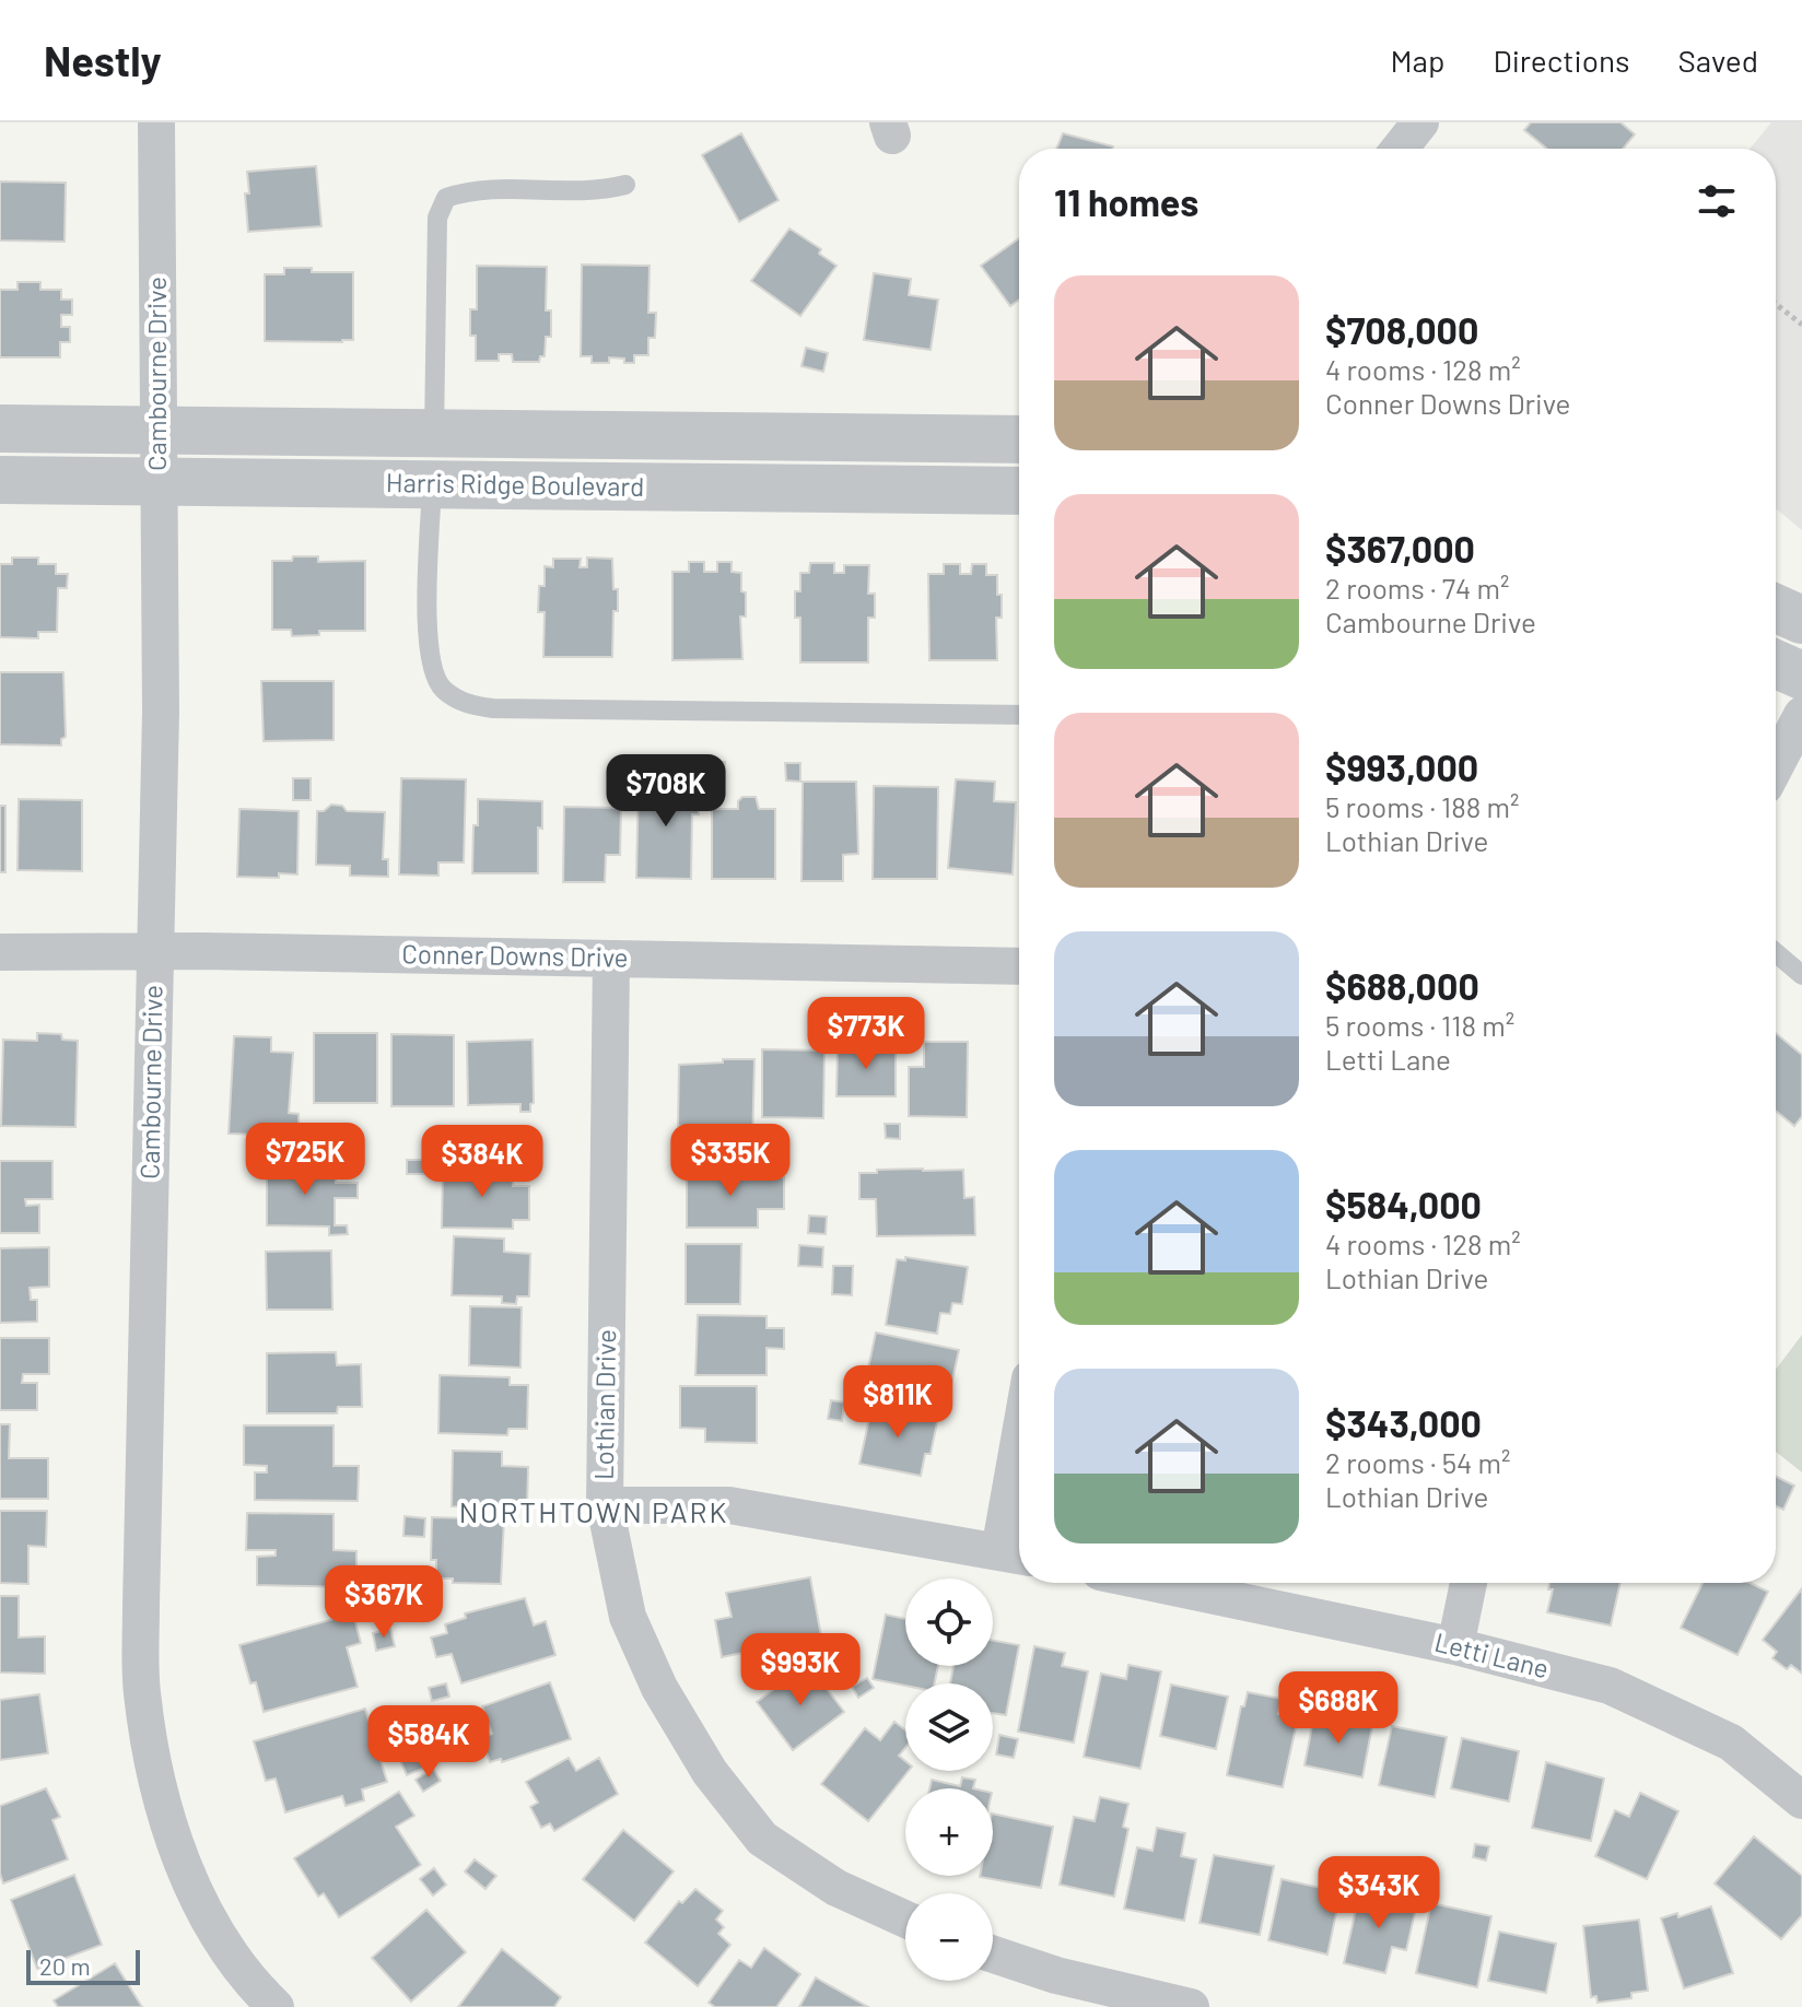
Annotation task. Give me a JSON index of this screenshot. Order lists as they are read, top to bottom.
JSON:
{
  "streets": {
    "street": [
      "Cambourne Drive",
      "Harris Ridge Boulevard",
      "Conner Downs Drive",
      "Lothian Drive",
      "Letti Lane"
    ]
  },
  "crossings": [
    ["Cambourne Drive", "Harris Ridge Boulevard"],
    ["Cambourne Drive", "Conner Downs Drive"],
    ["Conner Downs Drive", "Lothian Drive"]
  ],
  "districts": ["NORTHTOWN PARK"],
  "scale_bar": "20 m",
  "page": {
    "header": "Nestly",
    "nav": ["Map", "Directions", "Saved"],
    "heading": "11 homes",
    "list": [
      {
        "name": "$708,000",
        "note": "4 rooms · 128 m² · Conner Downs Drive"
      },
      {
        "name": "$367,000",
        "note": "2 rooms · 74 m² · Cambourne Drive"
      },
      {
        "name": "$993,000",
        "note": "5 rooms · 188 m² · Lothian Drive"
      },
      {
        "name": "$688,000",
        "note": "5 rooms · 118 m² · Letti Lane"
      },
      {
        "name": "$584,000",
        "note": "4 rooms · 128 m² · Lothian Drive"
      },
      {
        "name": "$343,000",
        "note": "2 rooms · 54 m² · Lothian Drive"
      }
    ],
    "price": [
      "$708K",
      "$773K",
      "$725K",
      "$335K",
      "$384K",
      "$811K",
      "$367K",
      "$993K",
      "$688K",
      "$584K",
      "$343K"
    ],
    "map_buttons": ["+", "−"],
    "scale": "20 m"
  }
}
